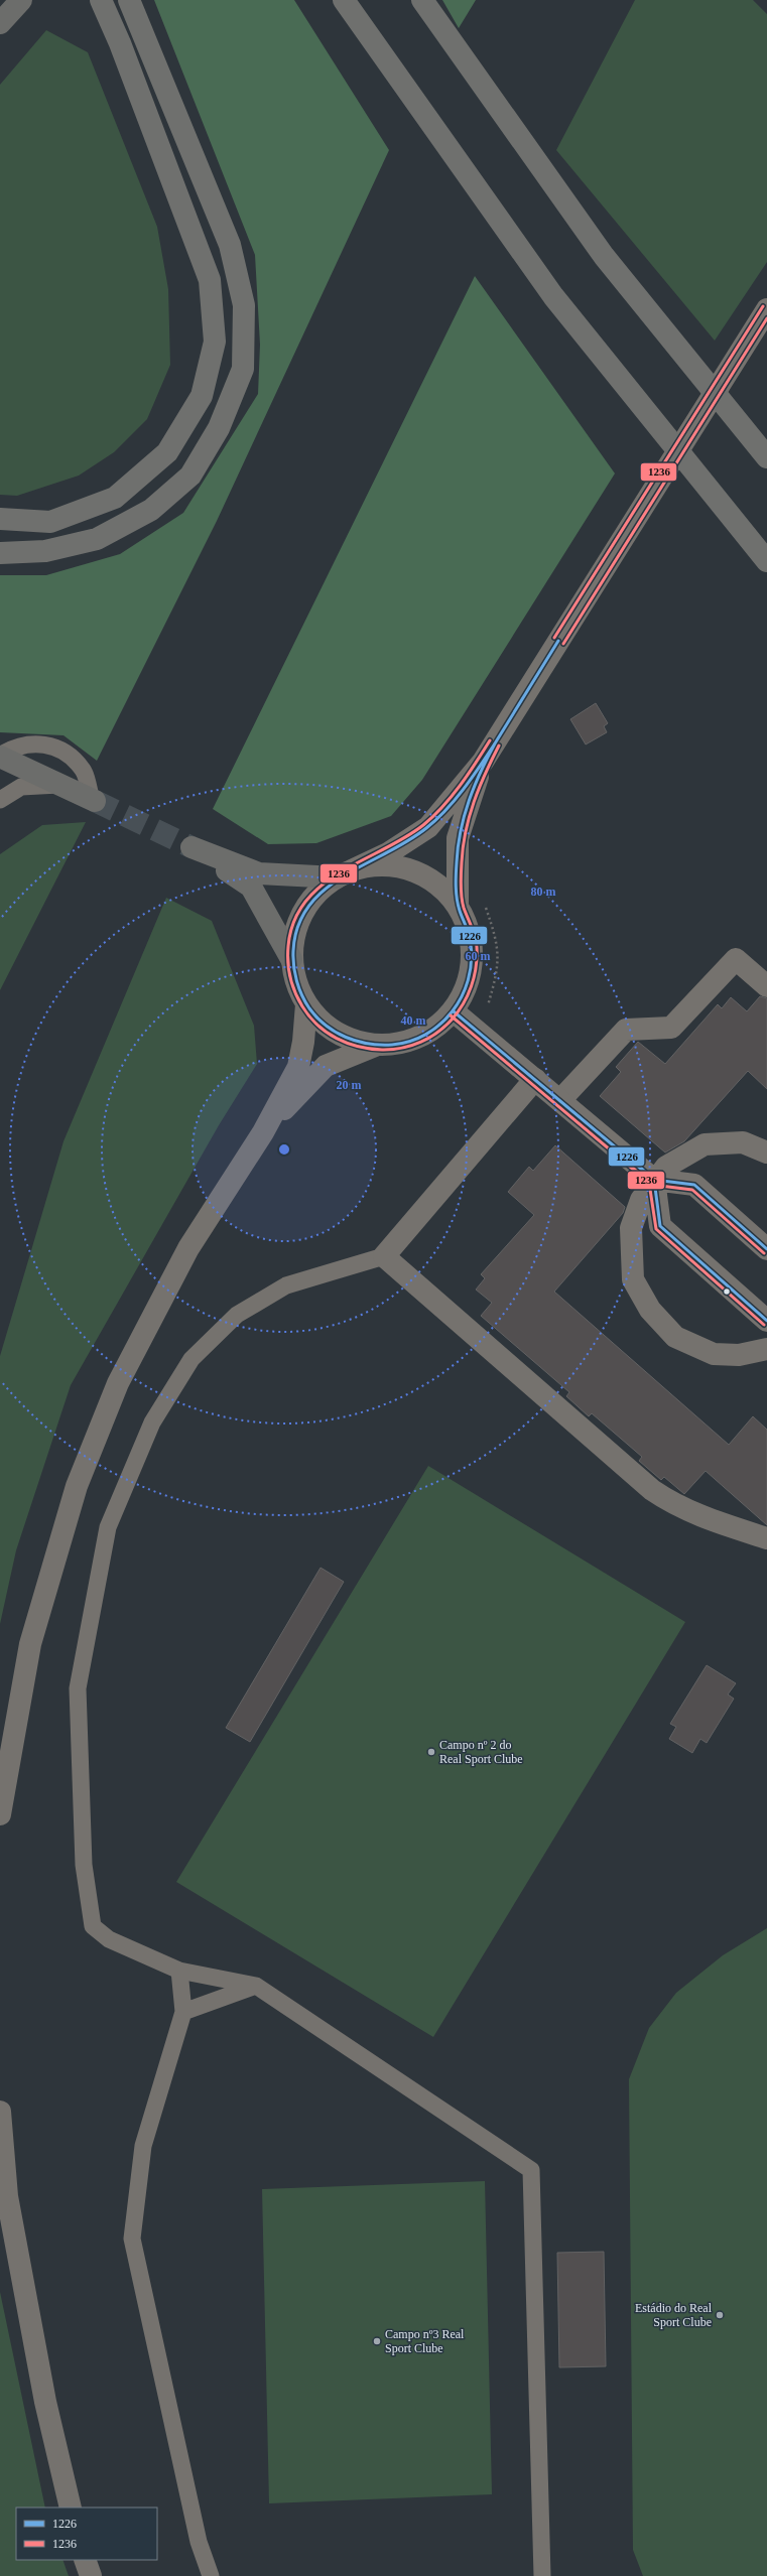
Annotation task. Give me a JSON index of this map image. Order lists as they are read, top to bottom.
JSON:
{
  "places": ["Campo nº 2 do Real Sport Clube", "Estádio do Real Sport Clube", "Campo nº3 Real Sport Clube"],
  "lines": ["transit line 1236", "transit line 1226"],
  "legend": ["1226", "1236"],
  "rings": [
    "80 m",
    "60 m",
    "40 m",
    "20 m"
  ]
}
